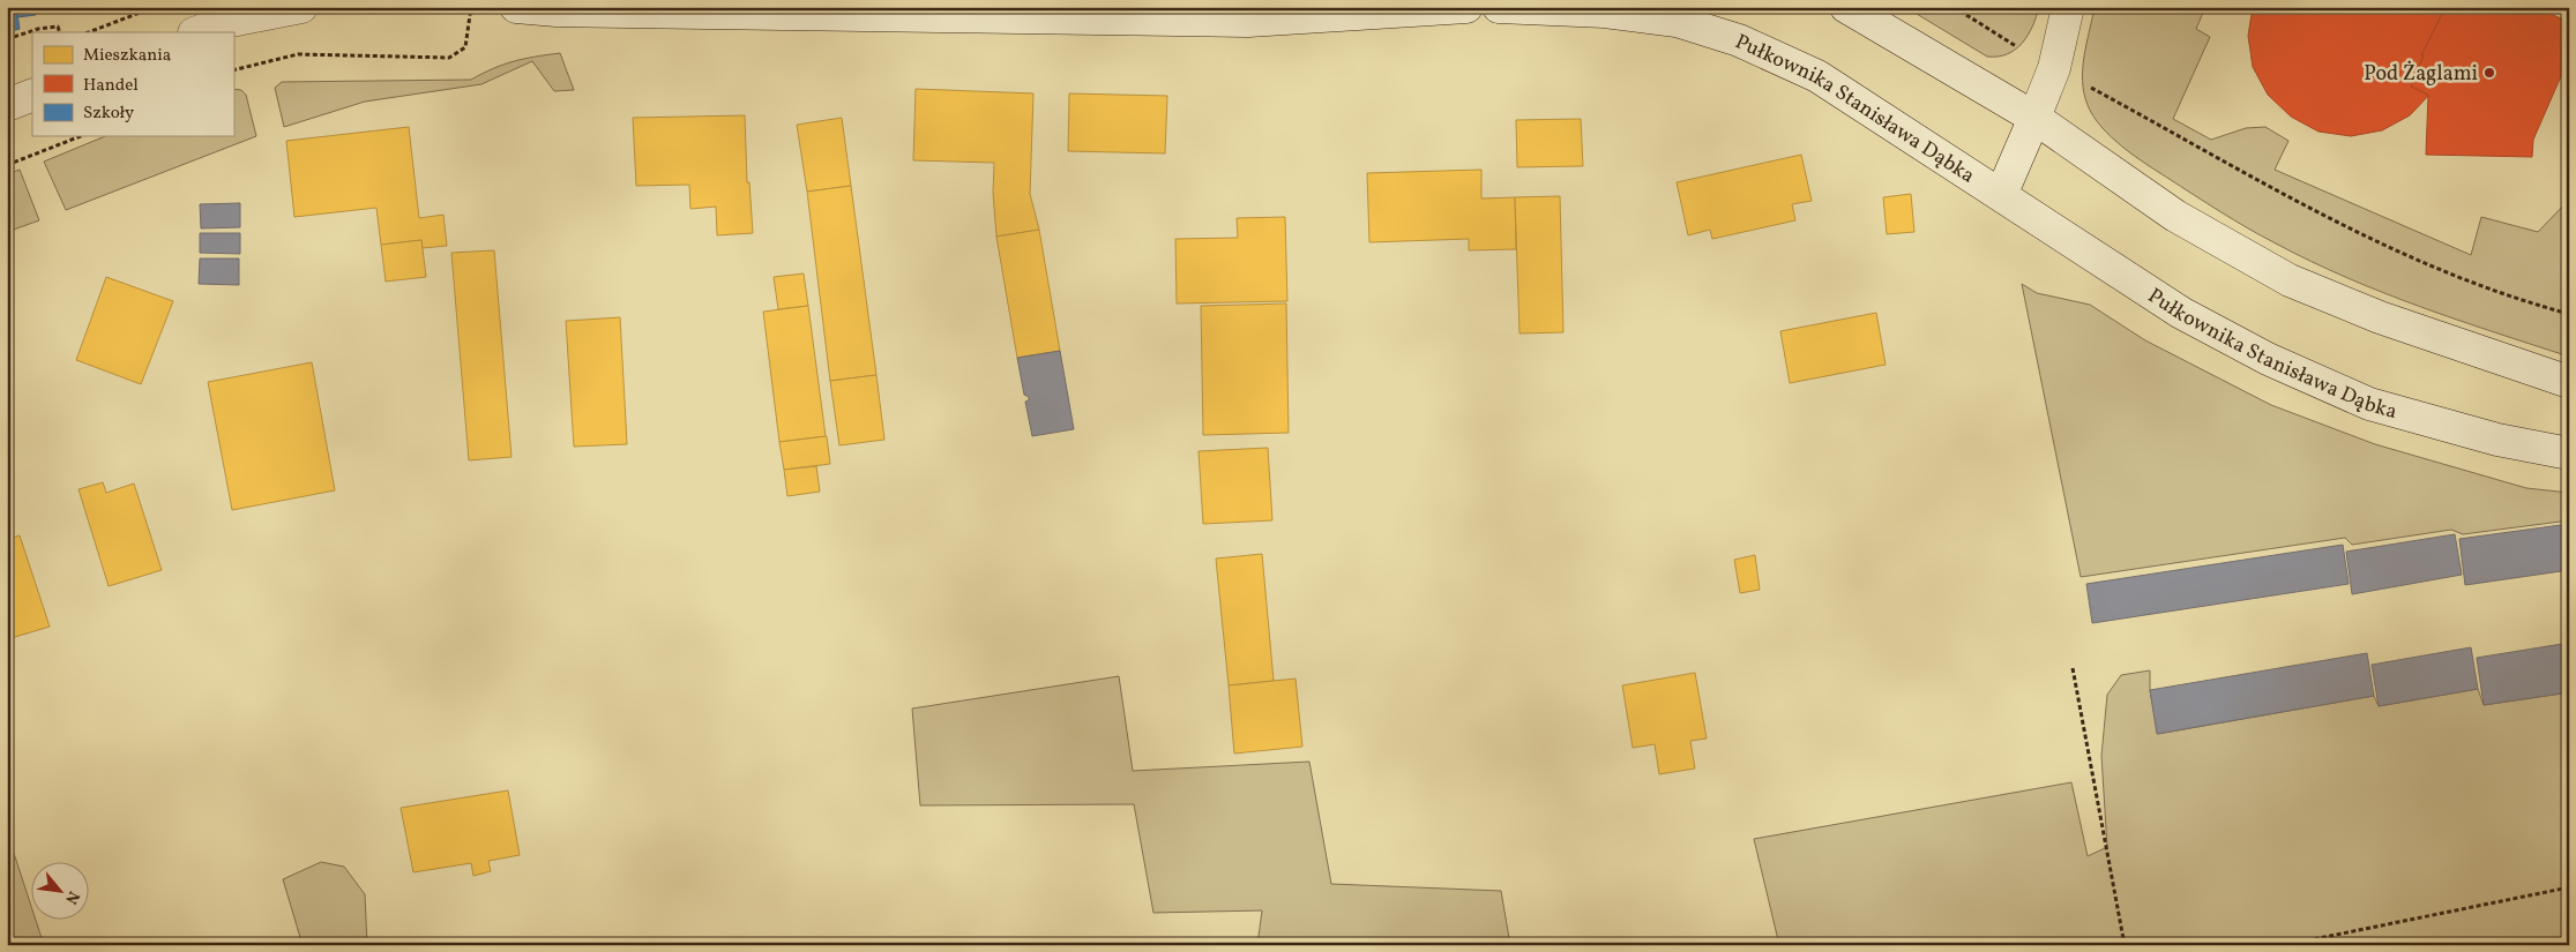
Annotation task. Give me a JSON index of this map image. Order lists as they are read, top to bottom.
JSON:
{
  "streets": {
    "main road": ["Pułkownika Stanisława Dąbka"]
  },
  "places": ["Pod Żaglami"],
  "legend": ["Mieszkania", "Handel", "Szkoły"],
  "north": "bottom right"
}
